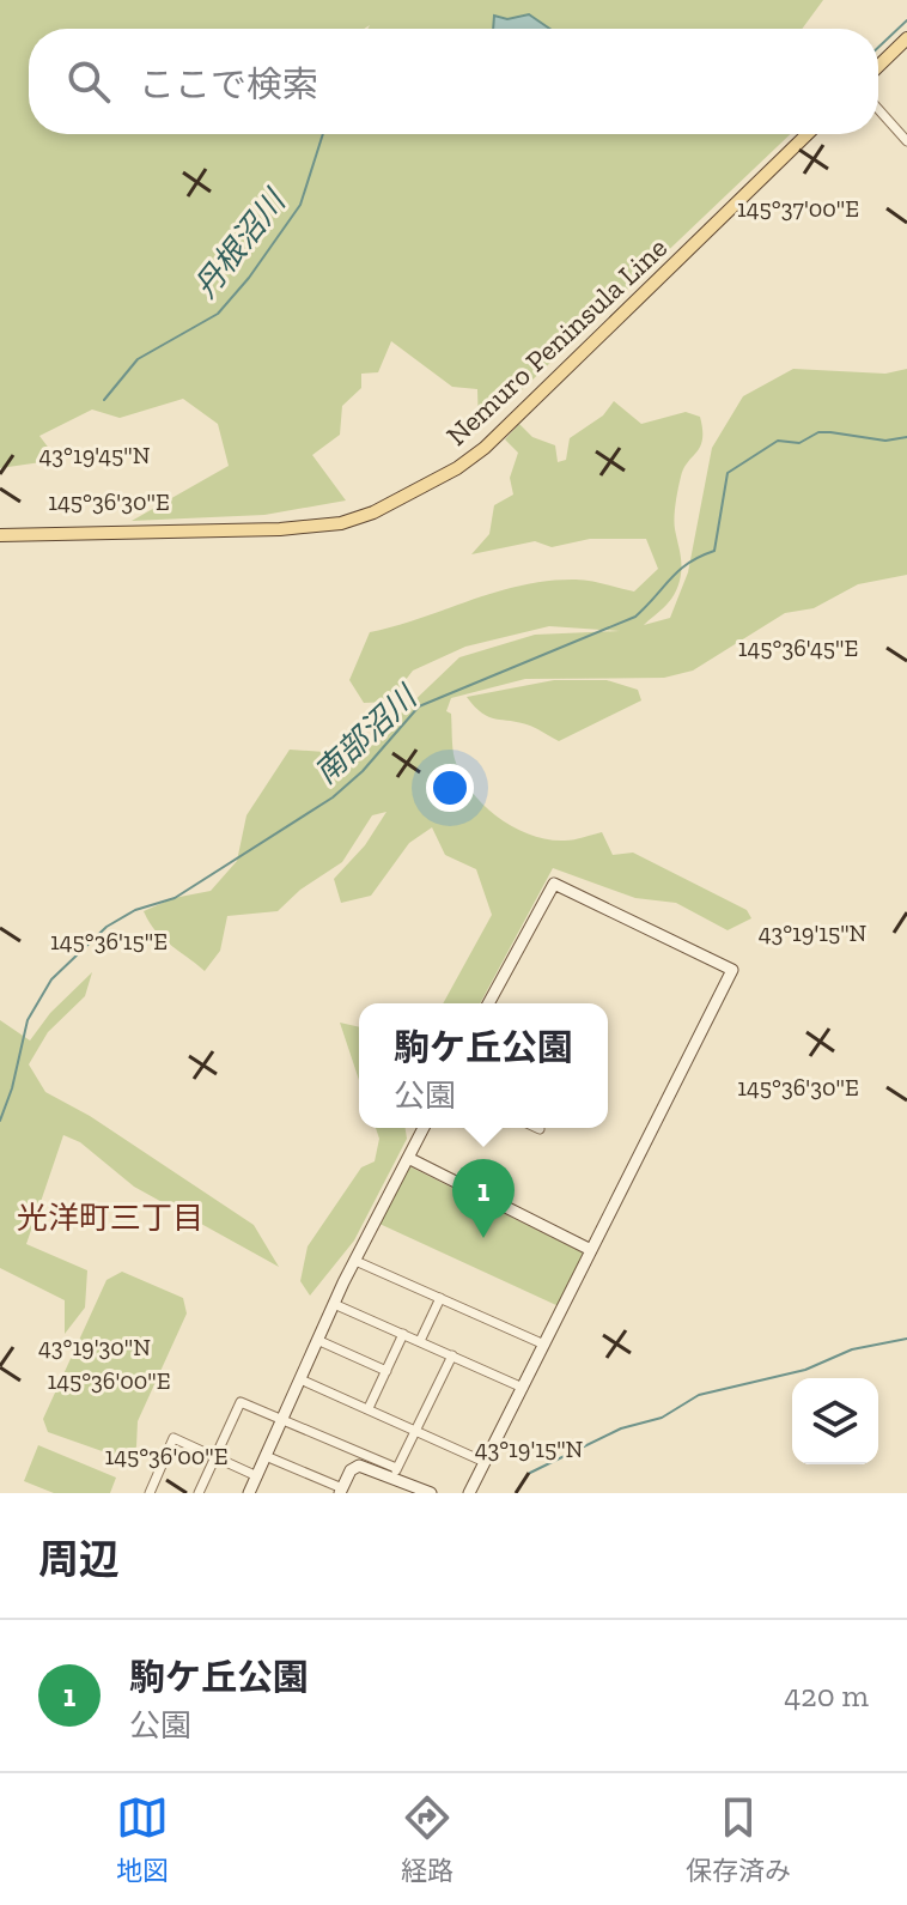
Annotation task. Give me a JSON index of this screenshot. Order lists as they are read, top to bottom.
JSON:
{
  "streets": {
    "main road": ["Nemuro Peninsula Line"]
  },
  "districts": ["光洋町三丁目"],
  "water": ["丹根沼川", "南部沼川"],
  "page": {
    "search": "ここで検索",
    "popup": ["駒ケ丘公園", "公園"],
    "pins": "1",
    "heading": "周辺",
    "list": [
      {
        "mark": "1",
        "name": "駒ケ丘公園",
        "note": "公園",
        "value": "420 m"
      }
    ],
    "nav": ["地図", "経路", "保存済み"]
  },
  "coordinates": [
    "145°37'00\"E",
    "43°19'45\"N",
    "145°36'30\"E",
    "145°36'45\"E",
    "43°19'15\"N",
    "145°36'15\"E",
    "43°19'30\"N",
    "145°36'00\"E"
  ]
}
